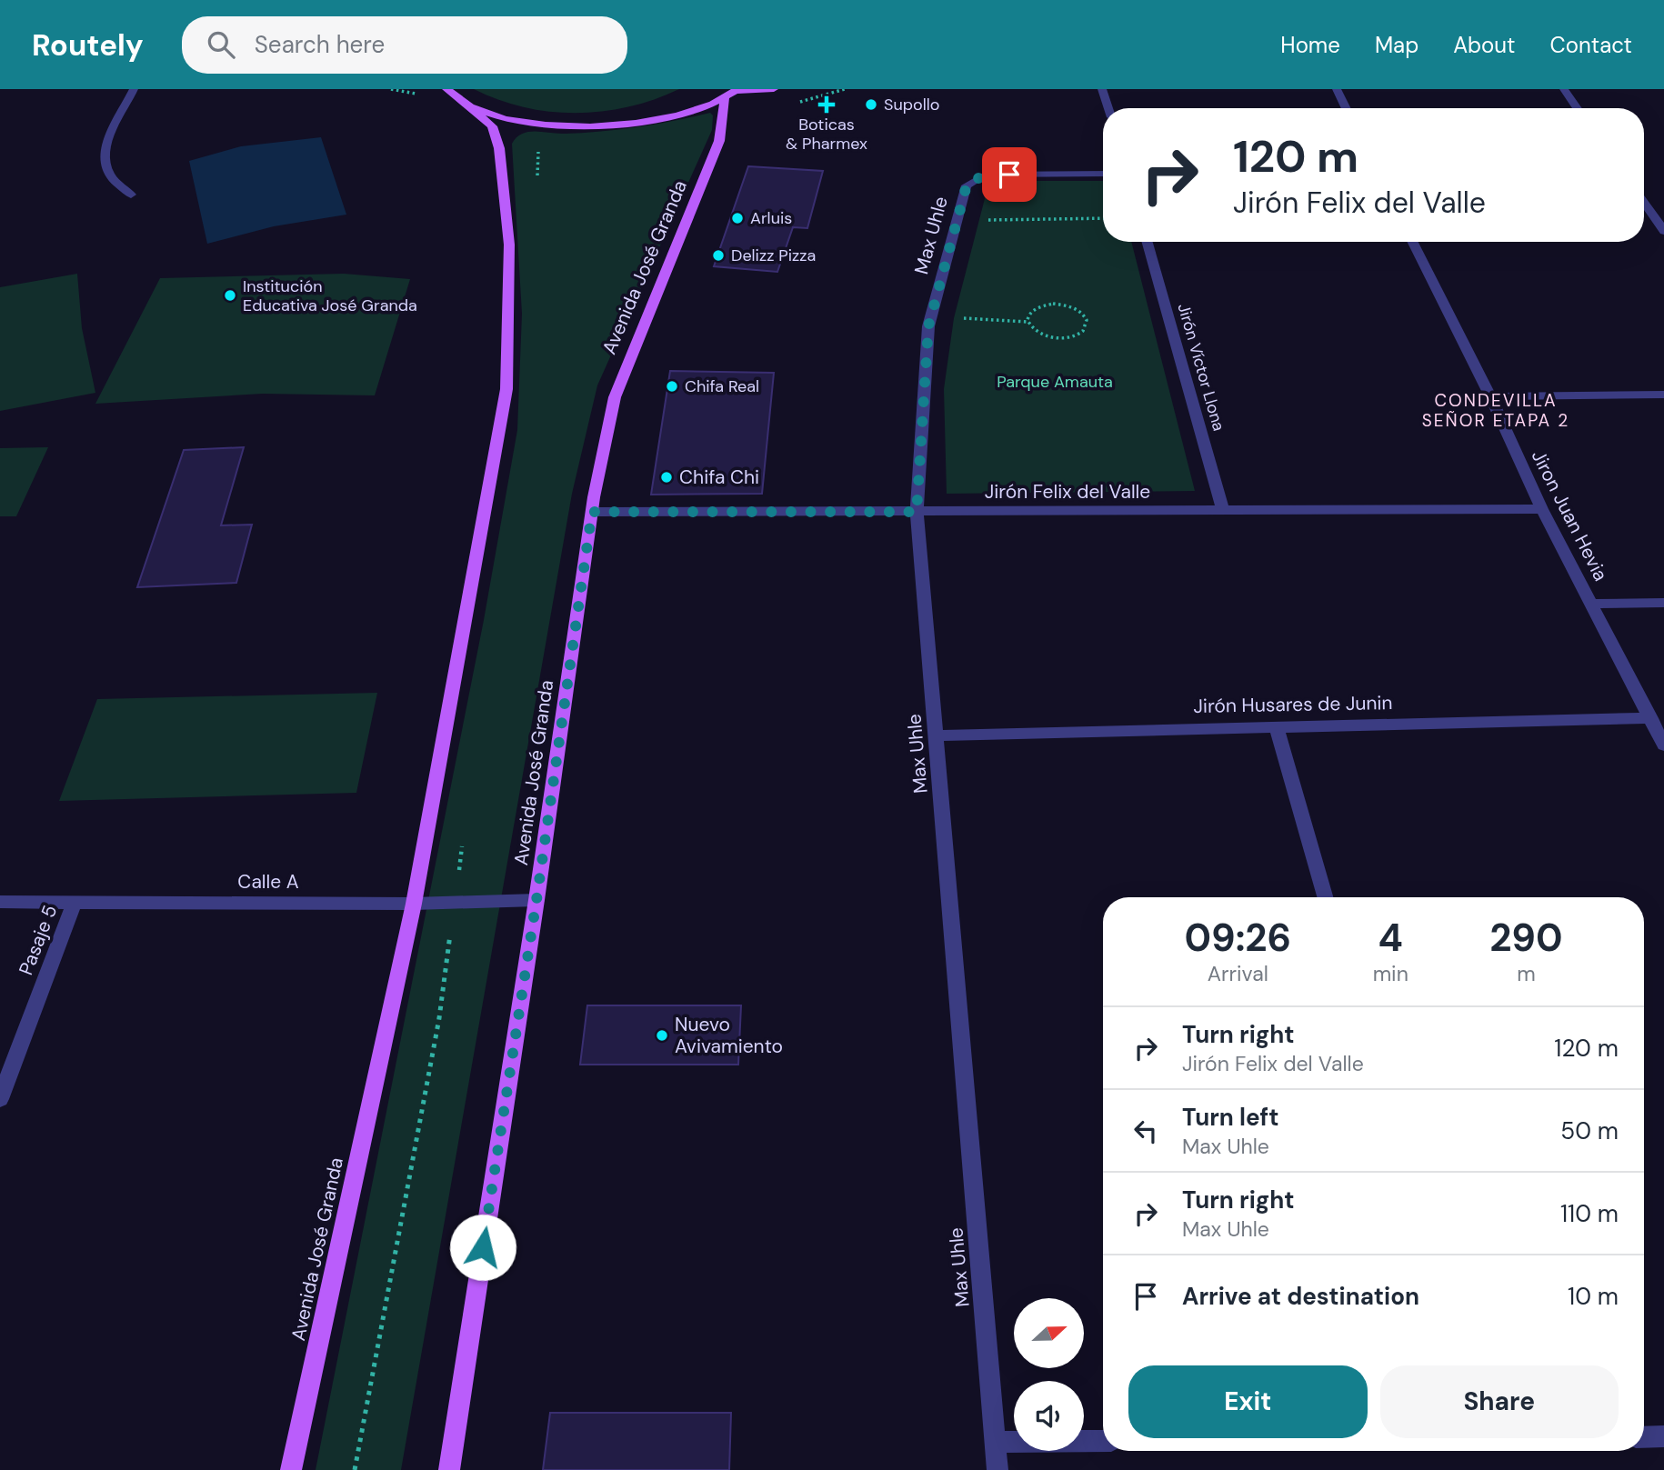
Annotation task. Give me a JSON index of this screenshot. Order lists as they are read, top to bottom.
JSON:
{
  "streets": {
    "main road": ["Avenida José Granda"],
    "street": [
      "Max Uhle",
      "Jirón Víctor Llona",
      "Jirón Felix del Valle",
      "Jiron Juan Hevia",
      "Jirón Husares de Junin",
      "Calle A",
      "Pasaje 5"
    ]
  },
  "crossings": [
    ["Max Uhle", "Jirón Felix del Valle"],
    ["Max Uhle", "Jirón Husares de Junin"],
    ["Avenida José Granda", "Jirón Felix del Valle"],
    ["Avenida José Granda", "Calle A"],
    ["Jirón Víctor Llona", "Jirón Felix del Valle"],
    ["Jirón Felix del Valle", "Jiron Juan Hevia"],
    ["Jiron Juan Hevia", "Jirón Husares de Junin"],
    ["Calle A", "Pasaje 5"]
  ],
  "districts": ["CONDEVILLA SEÑOR ETAPA 2"],
  "parks": ["Parque Amauta"],
  "places": {
    "health": ["Boticas & Pharmex"],
    "other": [
      "Supollo",
      "Arluis",
      "Delizz Pizza",
      "Institución Educativa José Granda",
      "Chifa Real",
      "Chifa Chi",
      "Nuevo Avivamiento"
    ]
  },
  "north": "right",
  "page": {
    "header": "Routely",
    "search": "Search here",
    "nav": [
      "Home",
      "Map",
      "About",
      "Contact"
    ],
    "turn": ["120 m", "Jirón Felix del Valle"],
    "eta": [
      "09:26",
      "Arrival",
      "4",
      "min",
      "290",
      "m"
    ],
    "list": [
      {
        "name": "Turn right",
        "note": "Jirón Felix del Valle",
        "value": "120 m"
      },
      {
        "name": "Turn left",
        "note": "Max Uhle",
        "value": "50 m"
      },
      {
        "name": "Turn right",
        "note": "Max Uhle",
        "value": "110 m"
      },
      {
        "name": "Arrive at destination",
        "value": "10 m"
      }
    ],
    "buttons": ["Exit", "Share"]
  }
}
